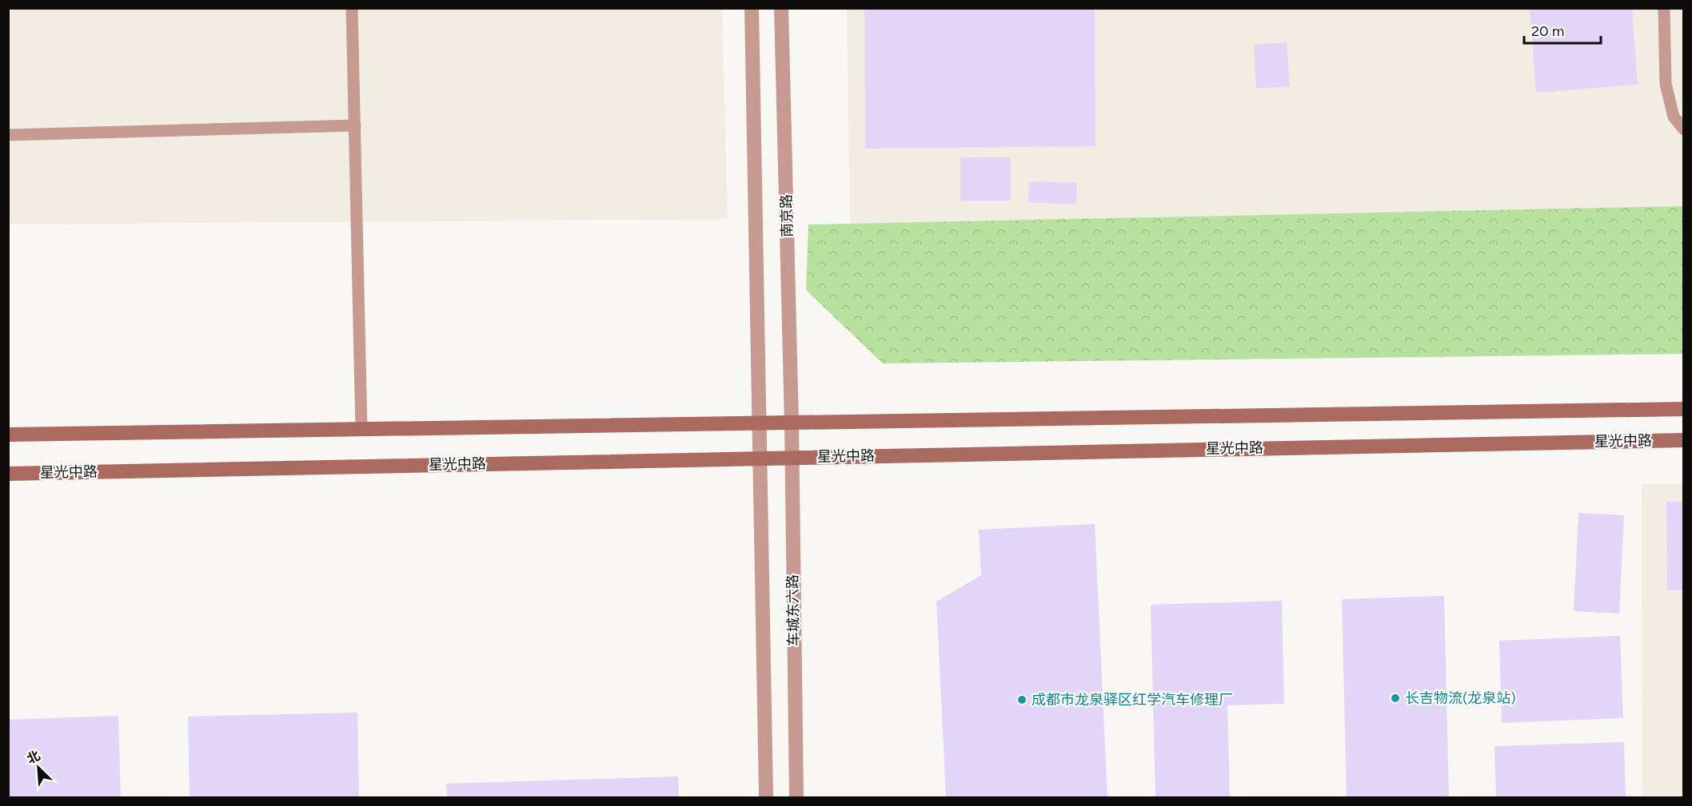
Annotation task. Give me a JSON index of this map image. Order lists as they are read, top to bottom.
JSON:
{
  "streets": {
    "main road": ["星光中路"],
    "street": ["南京路", "车城东六路"]
  },
  "crossings": [
    ["南京路", "车城东六路"],
    ["星光中路", "车城东六路"]
  ],
  "places": ["长吉物流(龙泉站)", "成都市龙泉驿区红学汽车修理厂"],
  "scale_bar": "20 m",
  "north": "top left"
}
